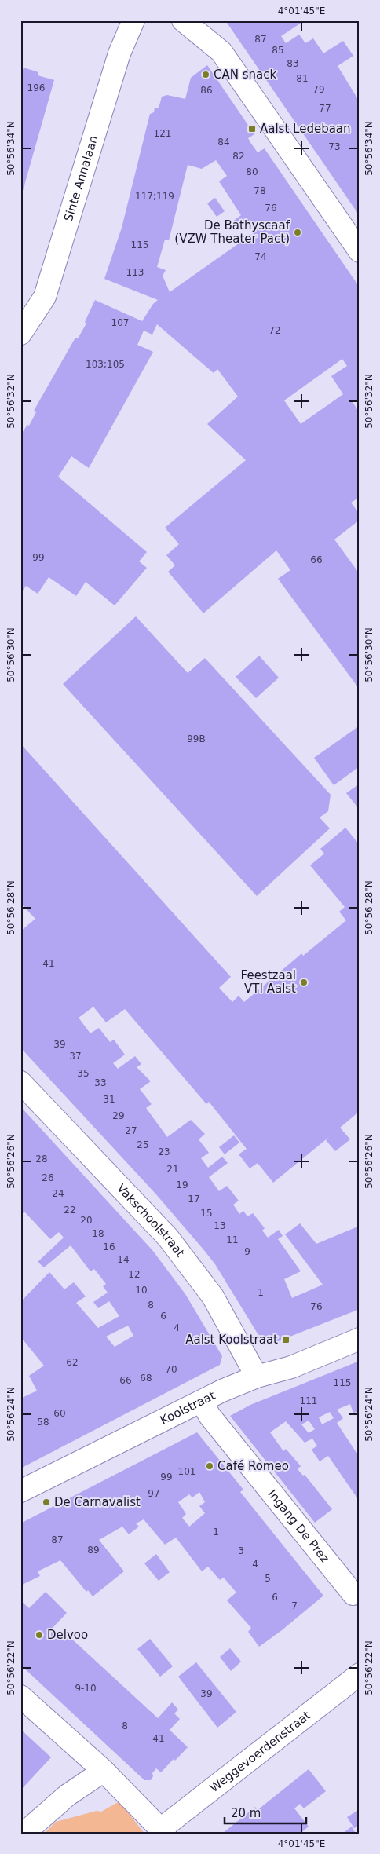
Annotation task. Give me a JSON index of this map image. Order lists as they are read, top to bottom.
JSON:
{
  "streets": {
    "street": [
      "Sinte Annalaan",
      "Vakschoolstraat",
      "Koolstraat",
      "Ingang De Prez",
      "Weggevoerdenstraat"
    ]
  },
  "crossings": [
    ["Vakschoolstraat", "Koolstraat"],
    ["Koolstraat", "Ingang De Prez"]
  ],
  "places": {
    "other": [
      "CAN snack",
      "De Bathyscaaf (VZW Theater Pact)",
      "Feestzaal VTI Aalst",
      "Café Romeo",
      "De Carnavalist",
      "Delvoo"
    ],
    "transit": ["Aalst Ledebaan", "Aalst Koolstraat"]
  },
  "house_numbers": [
    "87",
    "85",
    "83",
    "81",
    "196",
    "79",
    "86",
    "77",
    "121",
    "84",
    "73",
    "82",
    "80",
    "78",
    "117;119",
    "76",
    "115",
    "74",
    "113",
    "107",
    "72",
    "103;105",
    "99",
    "66",
    "99B",
    "41",
    "39",
    "37",
    "35",
    "33",
    "31",
    "29",
    "27",
    "25",
    "23",
    "28",
    "21",
    "26",
    "19",
    "24",
    "17",
    "22",
    "15",
    "20",
    "13",
    "18",
    "11",
    "16",
    "9",
    "14",
    "12",
    "10",
    "1",
    "8",
    "76",
    "6",
    "4",
    "62",
    "70",
    "68",
    "66",
    "115",
    "111",
    "60",
    "58",
    "101",
    "99",
    "97",
    "1",
    "87",
    "89",
    "3",
    "4",
    "5",
    "6",
    "7",
    "9-10",
    "39",
    "8",
    "41"
  ],
  "scale_bar": "20 m",
  "coordinates": [
    "4°01'45\"E",
    "50°56'34\"N",
    "50°56'32\"N",
    "50°56'30\"N",
    "50°56'28\"N",
    "50°56'26\"N",
    "50°56'24\"N",
    "50°56'22\"N"
  ]
}
